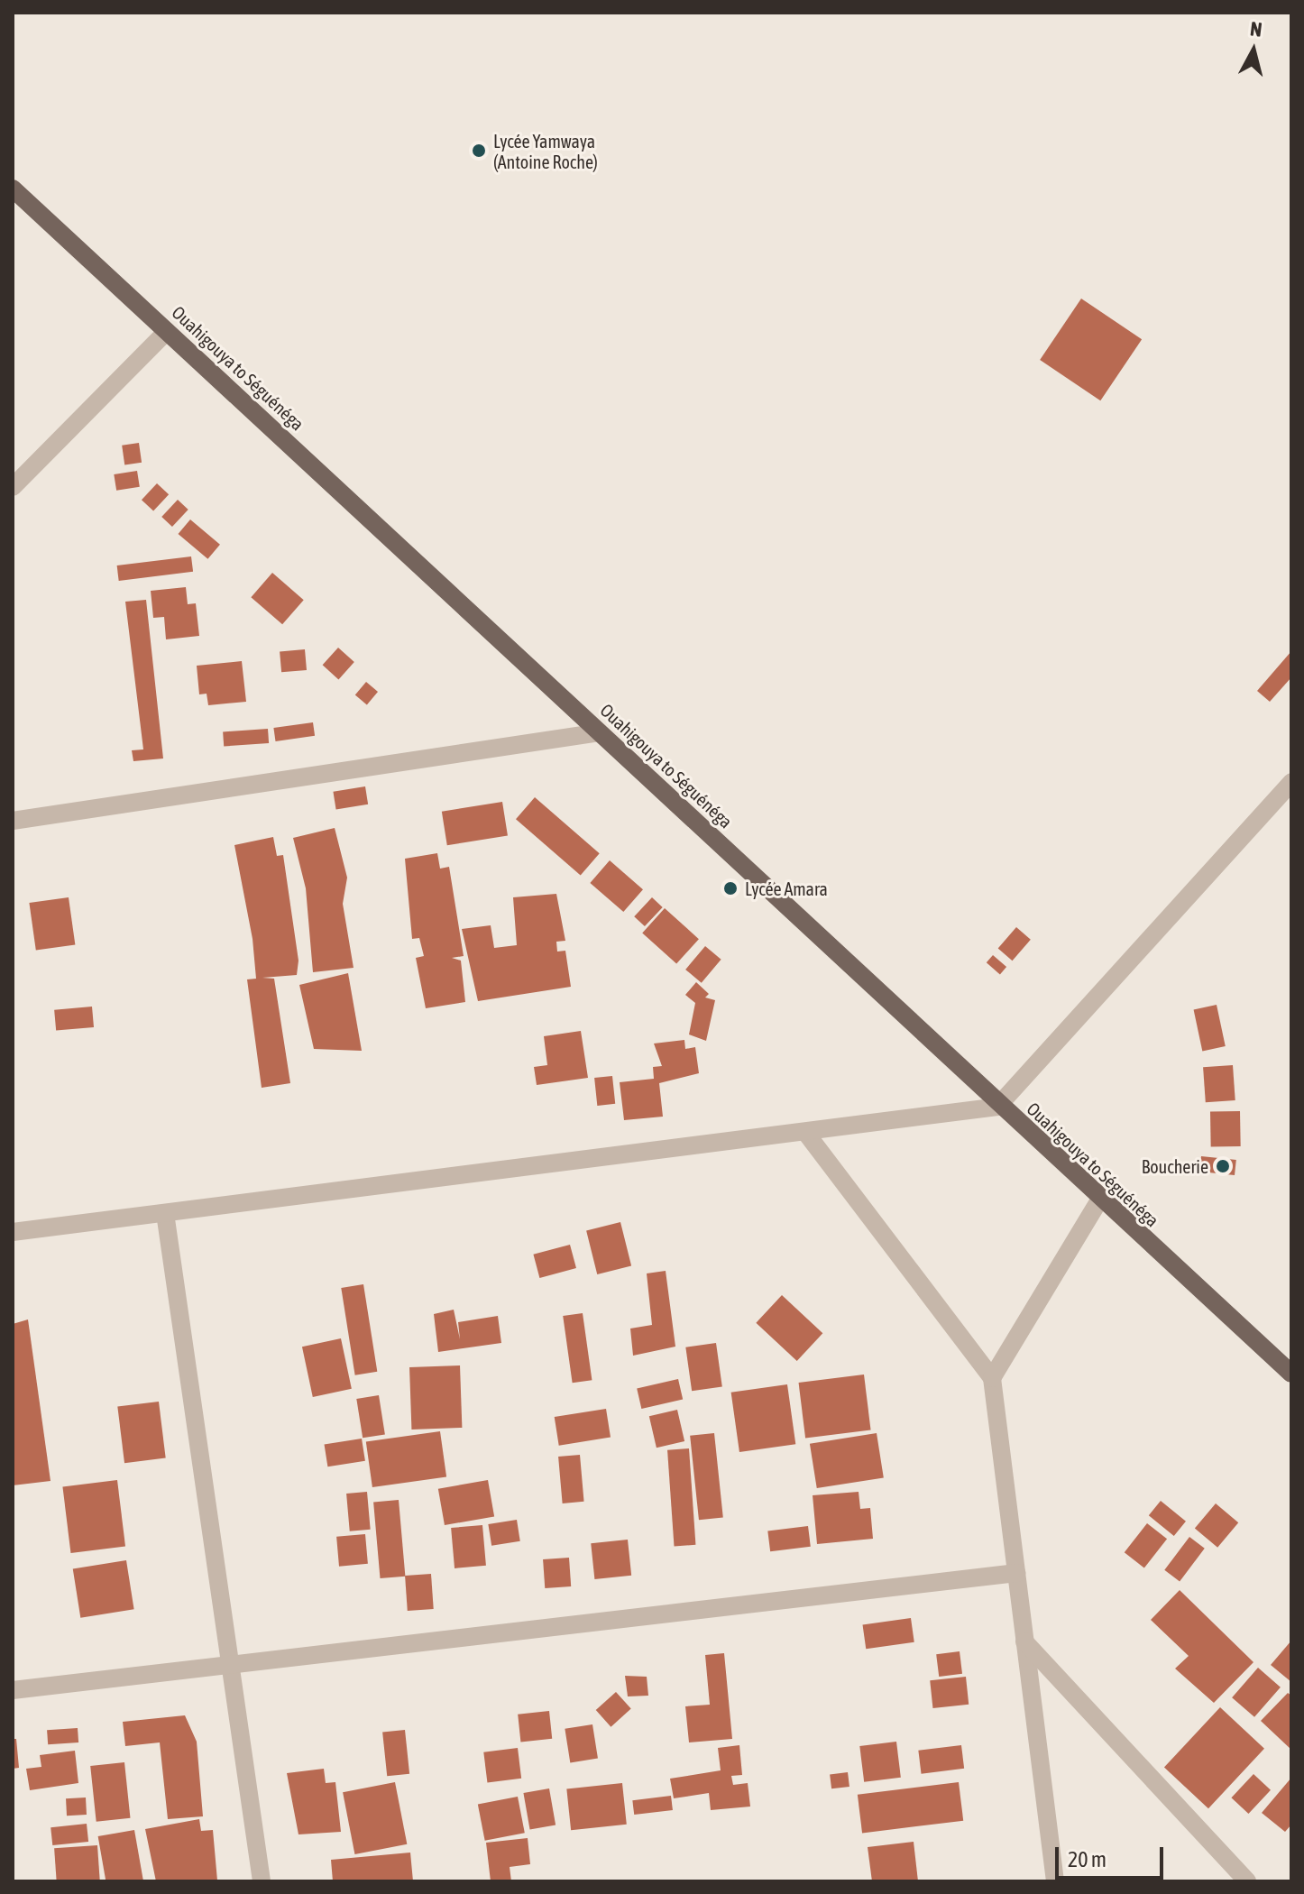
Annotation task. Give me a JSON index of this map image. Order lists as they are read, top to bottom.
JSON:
{
  "streets": {
    "main road": ["Ouahigouya to Séguénéga"]
  },
  "places": ["Lycée Yamwaya (Antoine Roche)", "Lycée Amara", "Boucherie"],
  "scale_bar": "20 m",
  "north": "top"
}
